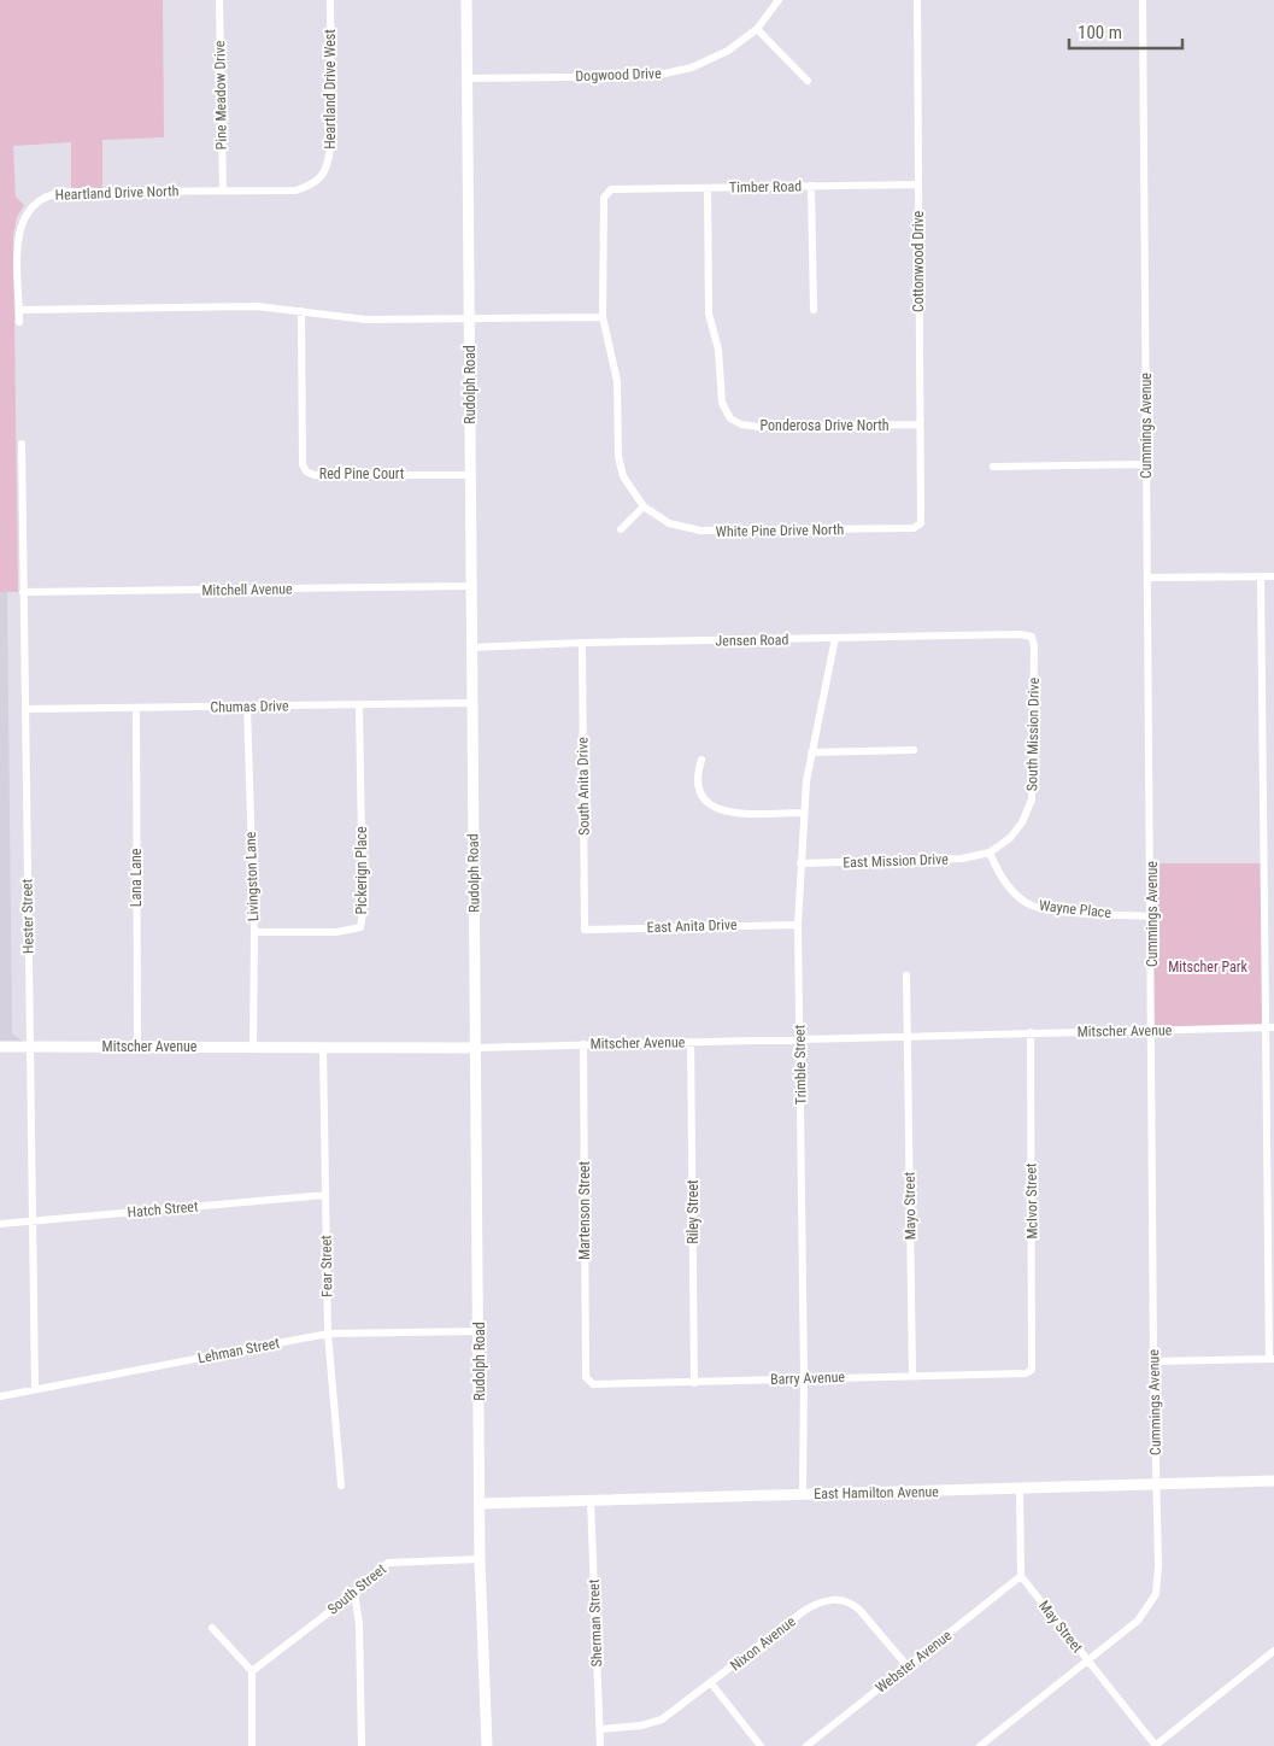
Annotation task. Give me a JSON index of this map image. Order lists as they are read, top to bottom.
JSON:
{
  "streets": {
    "street": [
      "Dogwood Drive",
      "Heartland Drive West",
      "Pine Meadow Drive",
      "Timber Road",
      "Heartland Drive North",
      "Cottonwood Drive",
      "Rudolph Road",
      "Ponderosa Drive North",
      "Cummings Avenue",
      "Red Pine Court",
      "White Pine Drive North",
      "Mitchell Avenue",
      "Jensen Road",
      "Chumas Drive",
      "South Mission Drive",
      "South Anita Drive",
      "East Mission Drive",
      "Pickerign Place",
      "Livingston Lane",
      "Lana Lane",
      "Wayne Place",
      "Hester Street",
      "East Anita Drive",
      "Mitscher Avenue",
      "Trimble Street",
      "McIvor Street",
      "Mayo Street",
      "Hatch Street",
      "Martenson Street",
      "Riley Street",
      "Fear Street",
      "Lehman Street",
      "Barry Avenue",
      "East Hamilton Avenue",
      "South Street",
      "Sherman Street",
      "May Street",
      "Nixon Avenue",
      "Webster Avenue"
    ]
  },
  "crossings": [
    ["Dogwood Drive", "Rudolph Road"],
    ["Heartland Drive West", "Heartland Drive North"],
    ["Pine Meadow Drive", "Heartland Drive North"],
    ["Timber Road", "Cottonwood Drive"],
    ["Timber Road", "Ponderosa Drive North"],
    ["Cottonwood Drive", "Ponderosa Drive North"],
    ["Cottonwood Drive", "White Pine Drive North"],
    ["Rudolph Road", "Red Pine Court"],
    ["Rudolph Road", "Mitchell Avenue"],
    ["Rudolph Road", "Jensen Road"],
    ["Rudolph Road", "Chumas Drive"],
    ["Rudolph Road", "Mitscher Avenue"],
    ["Rudolph Road", "Lehman Street"],
    ["Rudolph Road", "East Hamilton Avenue"],
    ["Rudolph Road", "South Street"],
    ["Cummings Avenue", "Wayne Place"],
    ["Cummings Avenue", "Mitscher Avenue"],
    ["Cummings Avenue", "East Hamilton Avenue"],
    ["Cummings Avenue", "May Street"],
    ["Mitchell Avenue", "Hester Street"],
    ["Jensen Road", "South Mission Drive"],
    ["Jensen Road", "South Anita Drive"],
    ["Jensen Road", "Trimble Street"],
    ["Chumas Drive", "Pickerign Place"],
    ["Chumas Drive", "Livingston Lane"],
    ["Chumas Drive", "Lana Lane"],
    ["Chumas Drive", "Hester Street"],
    ["South Mission Drive", "East Mission Drive"],
    ["South Mission Drive", "Wayne Place"],
    ["South Anita Drive", "East Anita Drive"],
    ["East Mission Drive", "Wayne Place"],
    ["East Mission Drive", "Trimble Street"],
    ["Pickerign Place", "Livingston Lane"],
    ["Livingston Lane", "Mitscher Avenue"],
    ["Lana Lane", "Mitscher Avenue"],
    ["Hester Street", "Mitscher Avenue"],
    ["Hester Street", "Hatch Street"],
    ["Hester Street", "Lehman Street"],
    ["East Anita Drive", "Trimble Street"],
    ["Mitscher Avenue", "Trimble Street"],
    ["Mitscher Avenue", "McIvor Street"],
    ["Mitscher Avenue", "Mayo Street"],
    ["Mitscher Avenue", "Martenson Street"],
    ["Mitscher Avenue", "Riley Street"],
    ["Mitscher Avenue", "Fear Street"],
    ["Trimble Street", "Barry Avenue"],
    ["Trimble Street", "East Hamilton Avenue"],
    ["McIvor Street", "Barry Avenue"],
    ["Mayo Street", "Barry Avenue"],
    ["Hatch Street", "Fear Street"],
    ["Martenson Street", "Barry Avenue"],
    ["Riley Street", "Barry Avenue"],
    ["Fear Street", "Lehman Street"],
    ["East Hamilton Avenue", "Sherman Street"],
    ["Sherman Street", "Nixon Avenue"],
    ["May Street", "Webster Avenue"],
    ["Nixon Avenue", "Webster Avenue"]
  ],
  "parks": ["Mitscher Park"],
  "scale_bar": "100 m"
}
